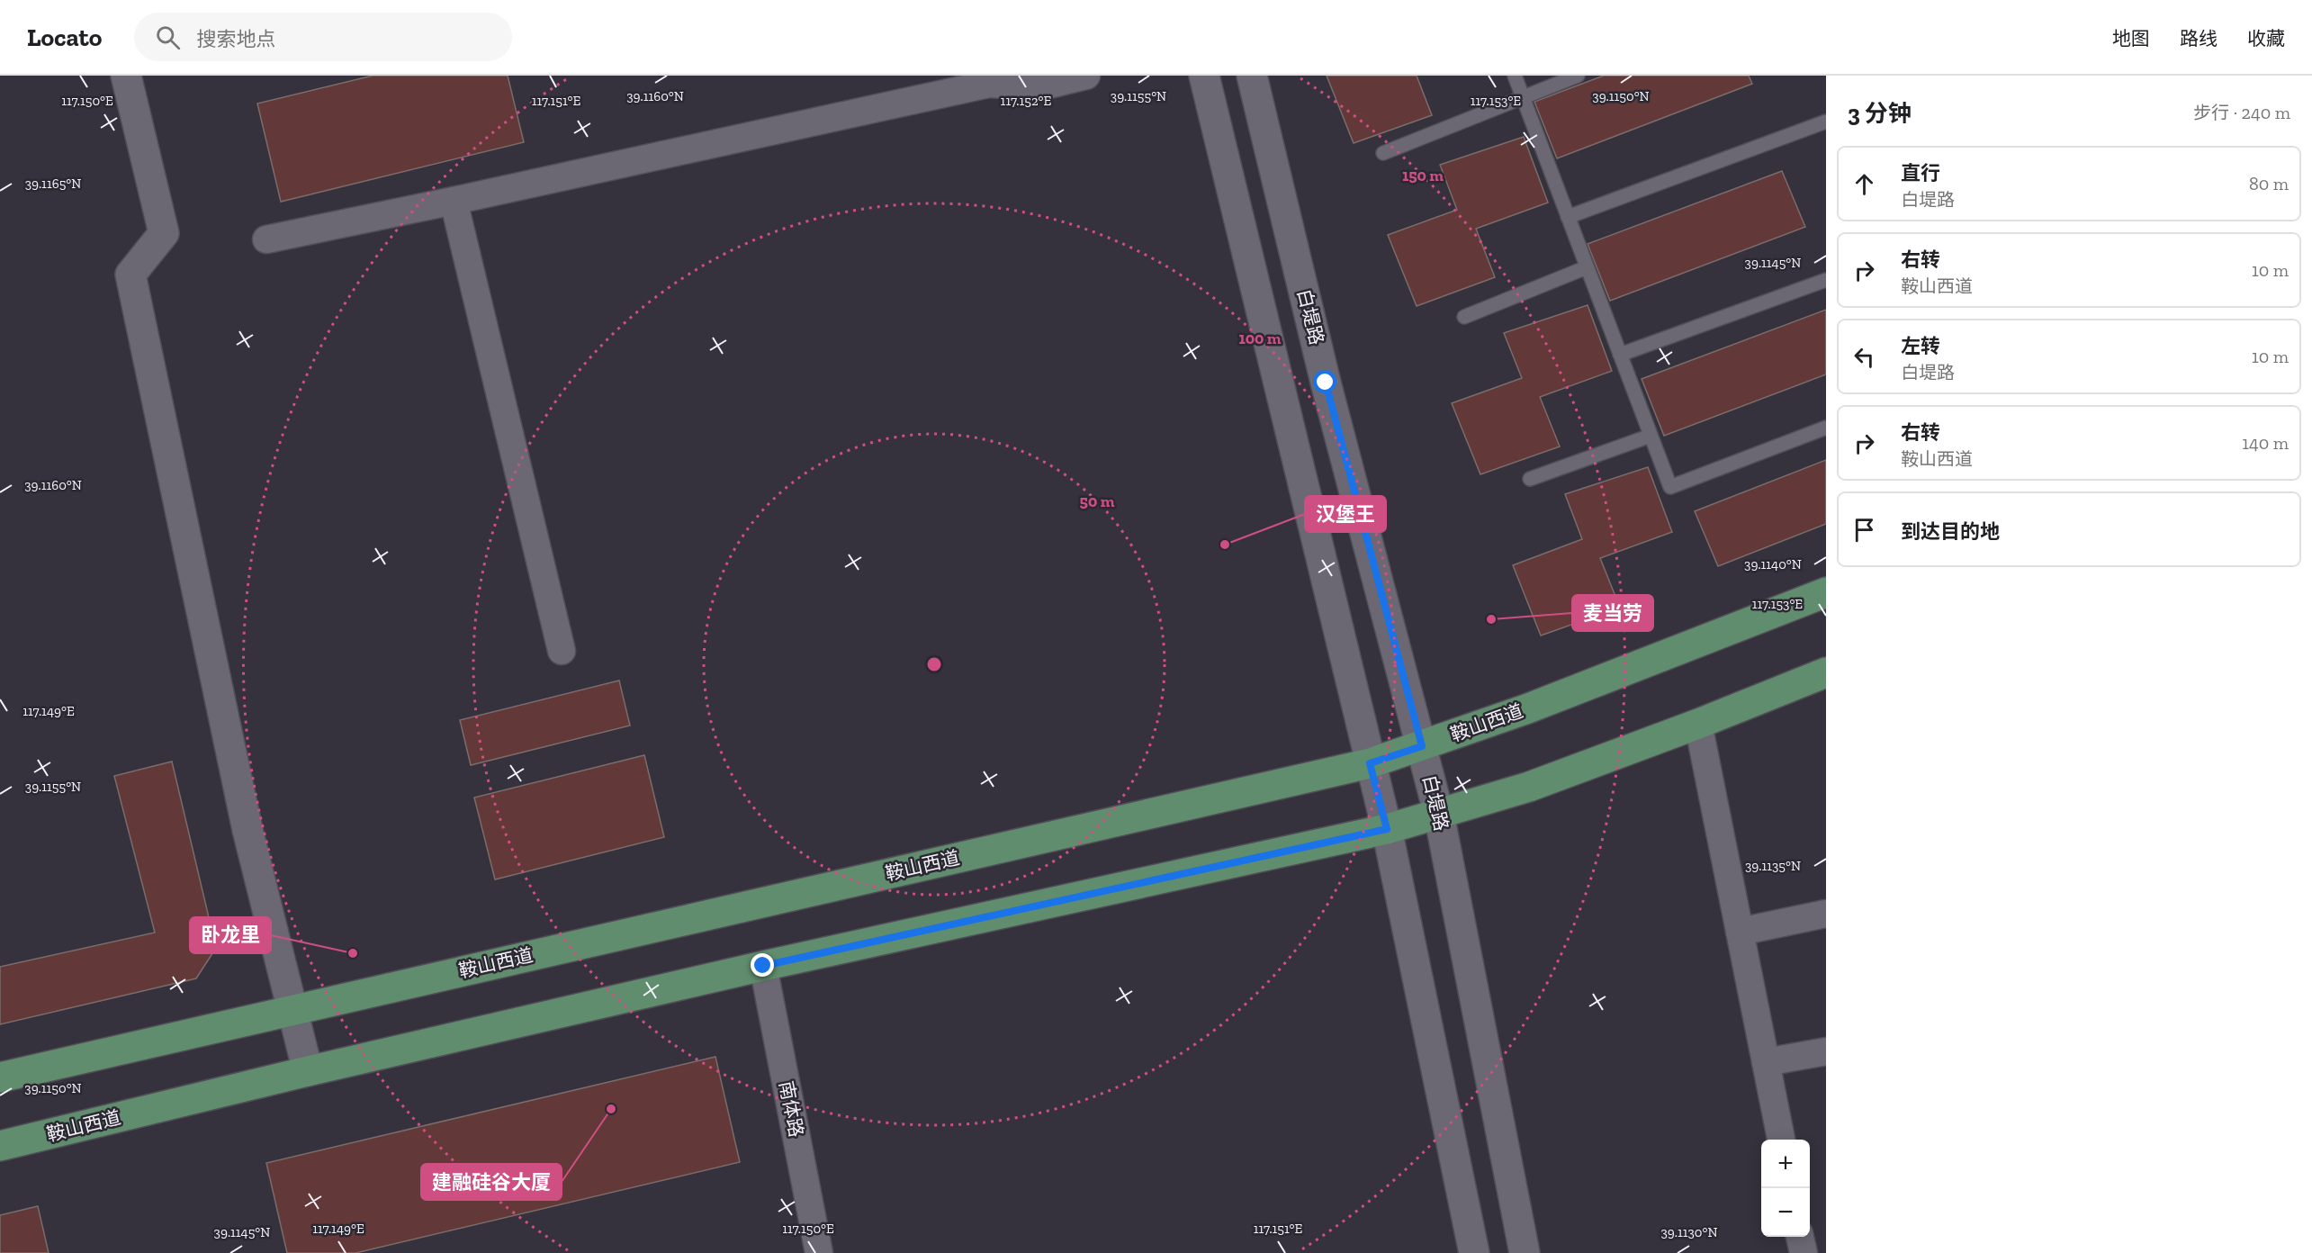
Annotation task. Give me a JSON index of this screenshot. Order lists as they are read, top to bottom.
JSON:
{
  "streets": {
    "main road": ["白堤路", "鞍山西道"],
    "street": ["南体路"]
  },
  "crossings": [
    ["白堤路", "鞍山西道"],
    ["鞍山西道", "南体路"]
  ],
  "places": [
    "汉堡王",
    "麦当劳",
    "卧龙里",
    "建融硅谷大厦"
  ],
  "page": {
    "header": "Locato",
    "search": "搜索地点",
    "nav": ["地图", "路线", "收藏"],
    "heading": ["3 分钟", "步行 · 240 m"],
    "list": [
      ["直行", "白堤路", "80 m"],
      ["右转", "鞍山西道", "10 m"],
      ["左转", "白堤路", "10 m"],
      ["右转", "鞍山西道", "140 m"],
      "到达目的地"
    ],
    "map_buttons": ["+", "−"]
  },
  "coordinates": [
    "39.1160°N",
    "39.1155°N",
    "39.1150°N",
    "117.150°E",
    "117.151°E",
    "117.152°E",
    "117.153°E",
    "39.1165°N",
    "39.1145°N",
    "39.1140°N",
    "117.149°E",
    "39.1135°N",
    "39.1130°N"
  ],
  "rings": ["150 m", "100 m", "50 m"]
}
